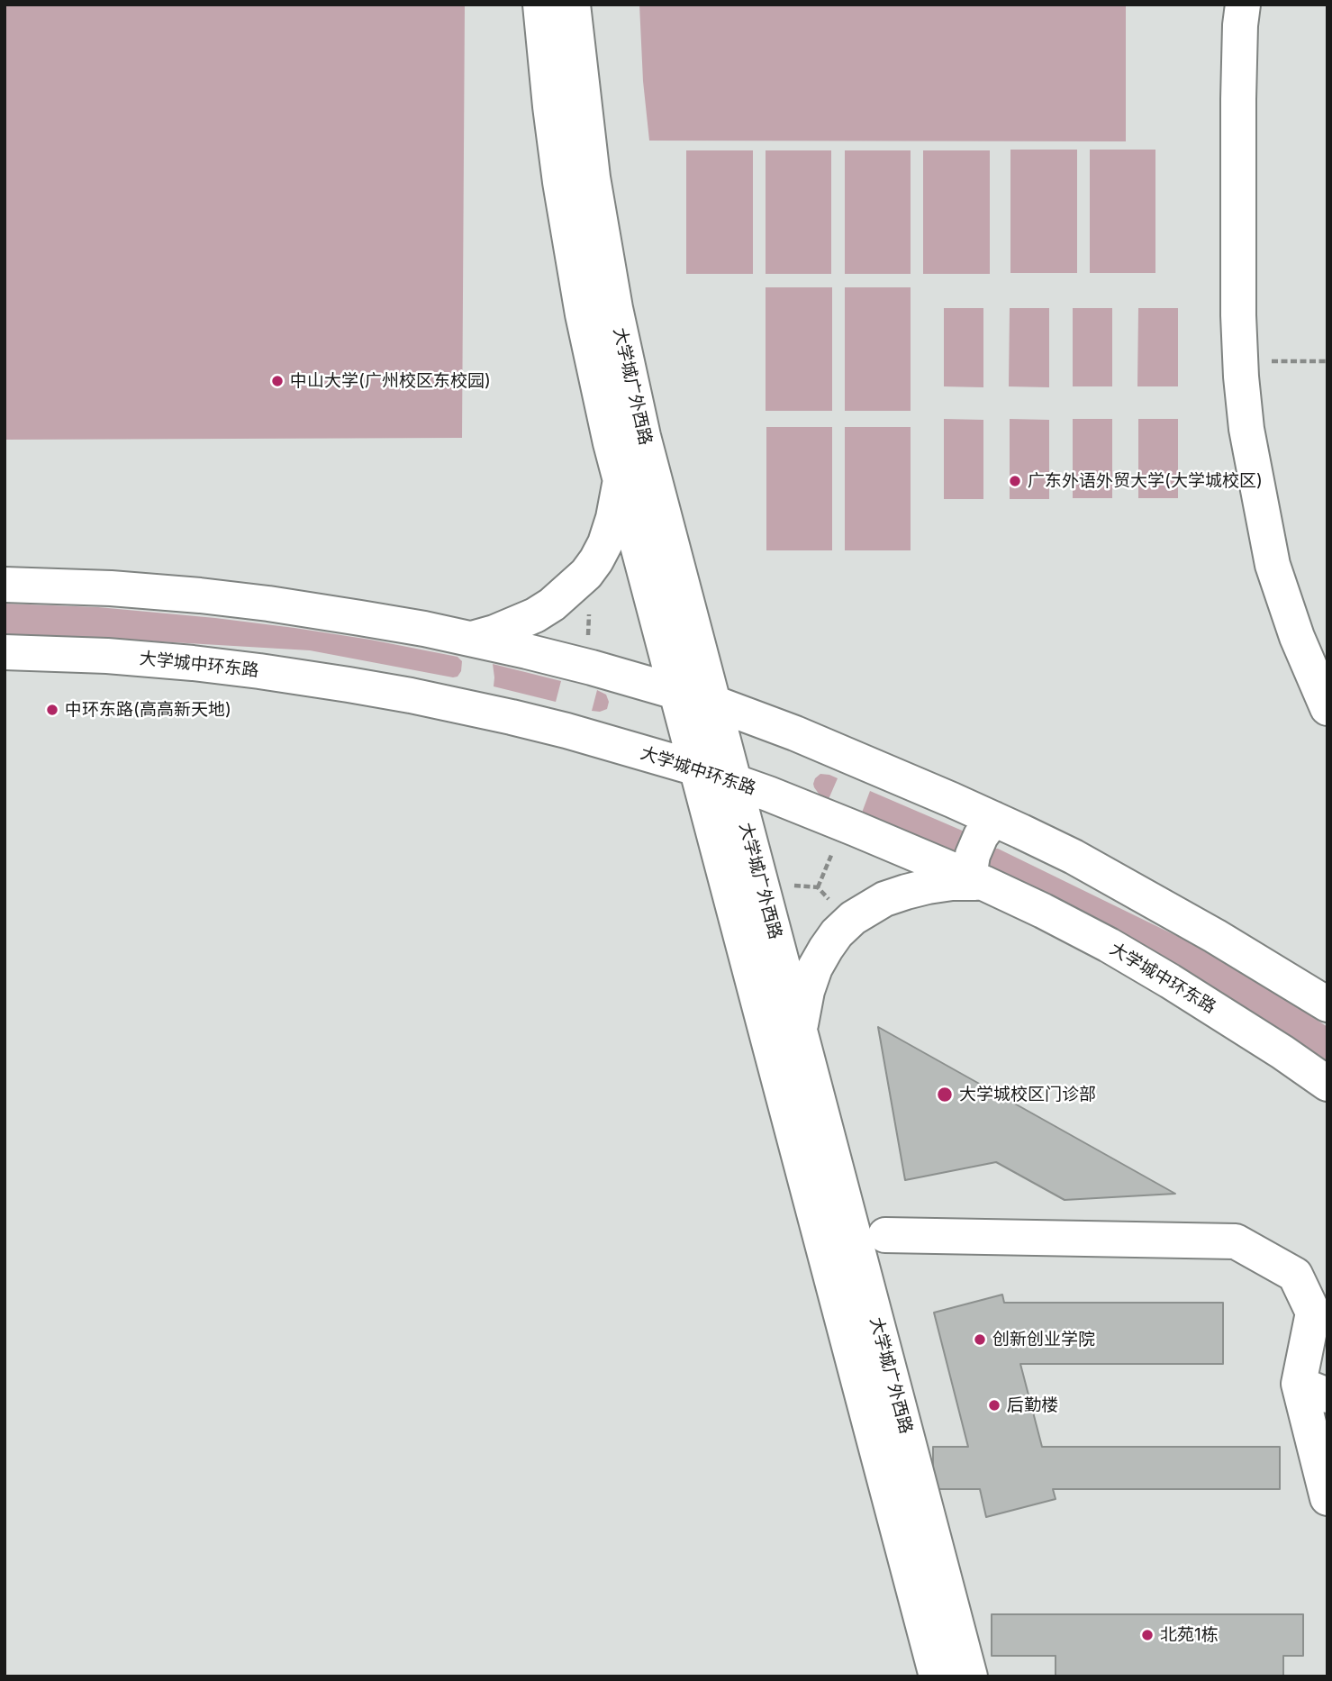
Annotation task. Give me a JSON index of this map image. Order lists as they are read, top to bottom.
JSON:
{
  "streets": {
    "main road": ["大学城广外西路", "大学城中环东路"]
  },
  "crossings": [
    ["大学城广外西路", "大学城中环东路"]
  ],
  "places": [
    "中山大学(广州校区东校园)",
    "广东外语外贸大学(大学城校区)",
    "中环东路(高高新天地)",
    "大学城校区门诊部",
    "创新创业学院",
    "后勤楼",
    "北苑1栋"
  ]
}
